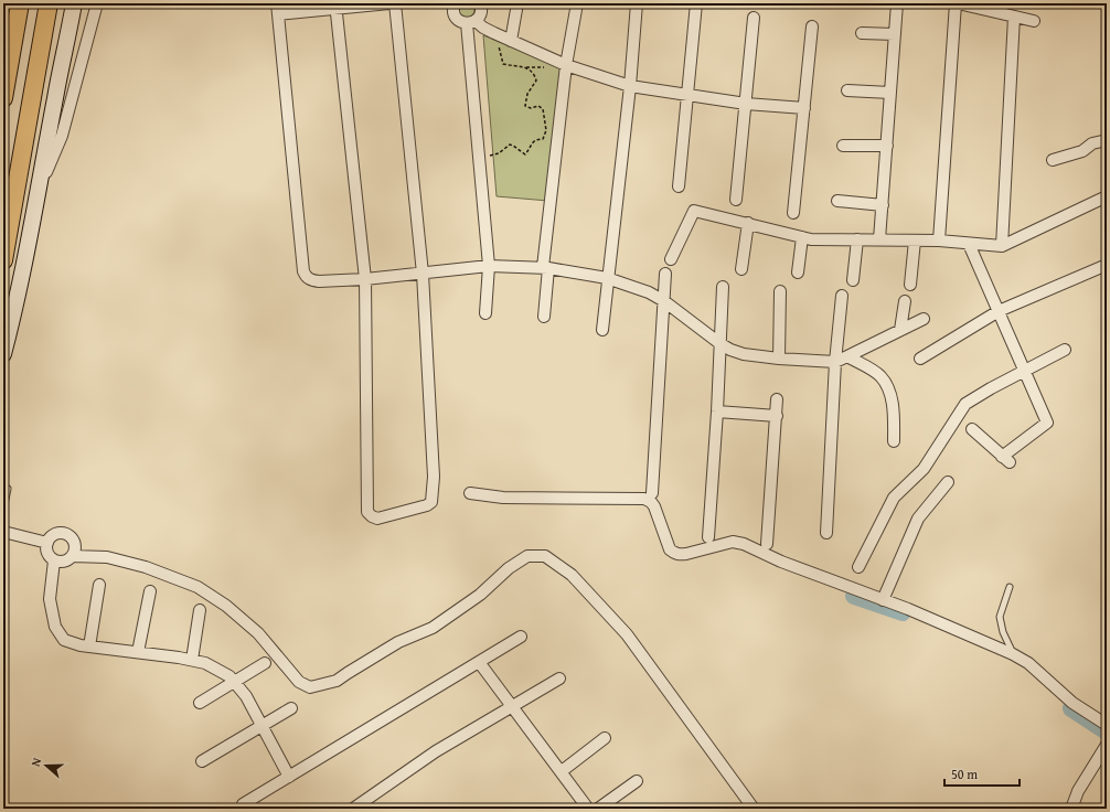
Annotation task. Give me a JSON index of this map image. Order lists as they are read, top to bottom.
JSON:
{
  "scale_bar": "50 m",
  "north": "left"
}
